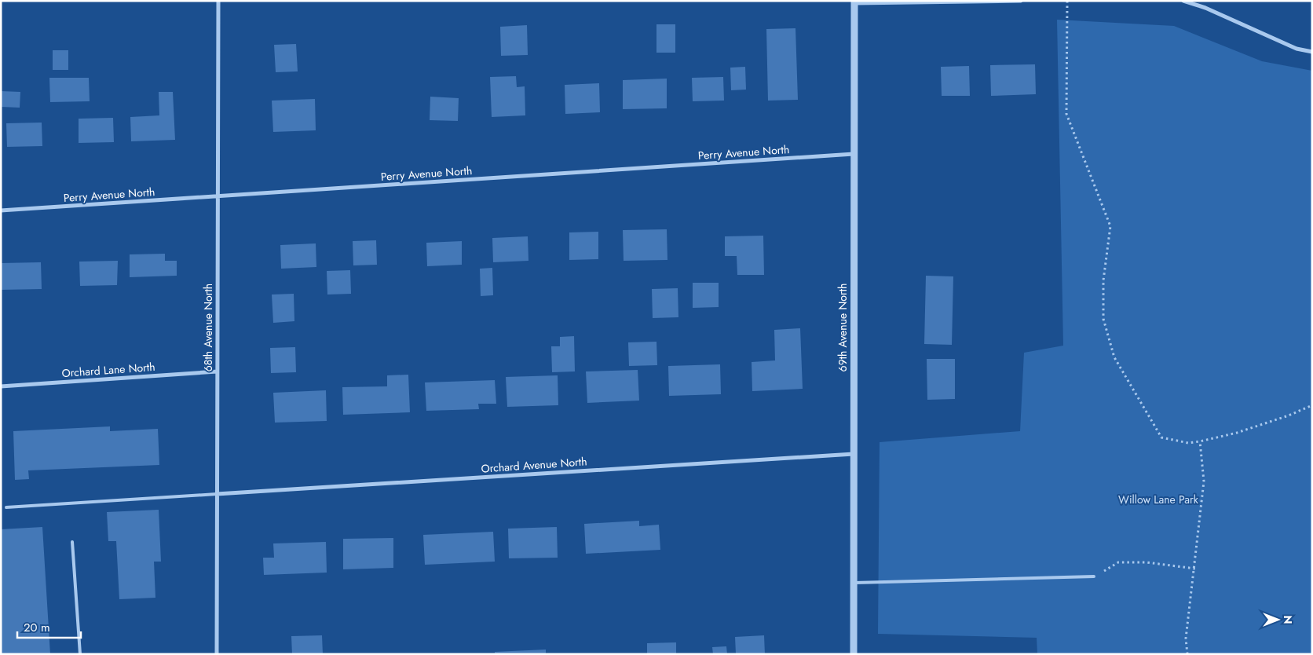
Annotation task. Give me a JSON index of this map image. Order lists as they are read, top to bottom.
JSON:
{
  "streets": {
    "street": [
      "Perry Avenue North",
      "68th Avenue North",
      "69th Avenue North",
      "Orchard Lane North",
      "Orchard Avenue North"
    ]
  },
  "crossings": [
    ["Perry Avenue North", "68th Avenue North"],
    ["Perry Avenue North", "69th Avenue North"],
    ["68th Avenue North", "Orchard Lane North"],
    ["68th Avenue North", "Orchard Avenue North"],
    ["69th Avenue North", "Orchard Avenue North"]
  ],
  "parks": ["Willow Lane Park"],
  "scale_bar": "20 m",
  "north": "right"
}
